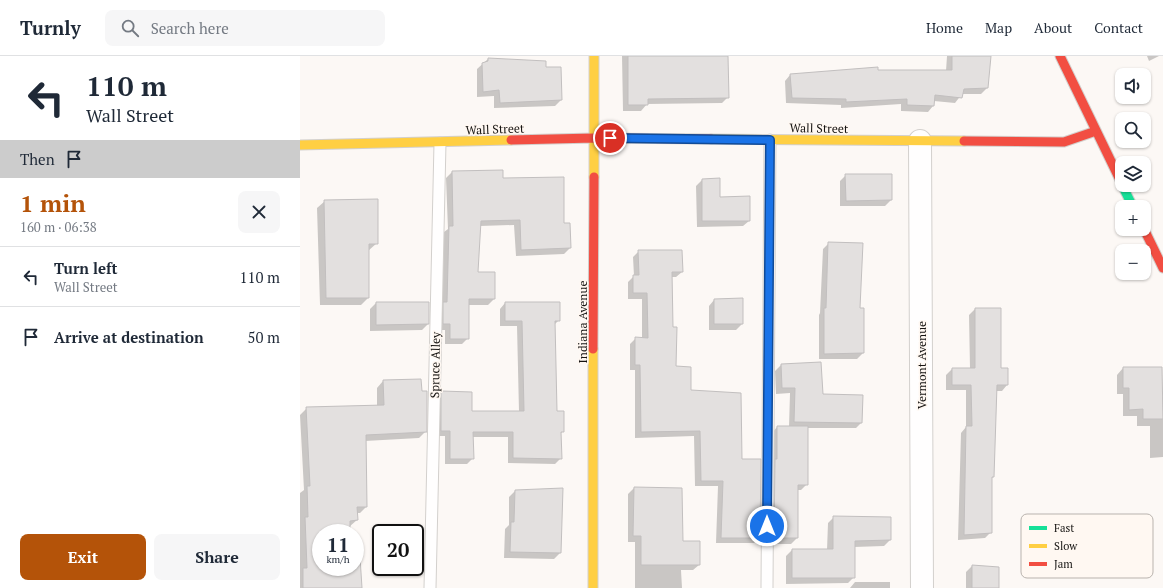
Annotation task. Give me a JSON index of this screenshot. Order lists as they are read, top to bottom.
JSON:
{
  "streets": {
    "street": ["Wall Street", "Indiana Avenue", "Vermont Avenue"],
    "lane": ["Spruce Alley"]
  },
  "crossings": [
    ["Wall Street", "Indiana Avenue"],
    ["Wall Street", "Spruce Alley"],
    ["Wall Street", "Vermont Avenue"]
  ],
  "legend": ["Fast", "Slow", "Jam"],
  "page": {
    "header": "Turnly",
    "search": "Search here",
    "nav": [
      "Home",
      "Map",
      "About",
      "Contact"
    ],
    "turn": ["110 m", "Wall Street"],
    "map_buttons": ["+", "−"],
    "then": "Then",
    "heading": ["1 min", "160 m · 06:38"],
    "list": [
      {
        "name": "Turn left",
        "note": "Wall Street",
        "value": "110 m"
      },
      {
        "name": "Arrive at destination",
        "value": "50 m"
      }
    ],
    "speed": "11 km/h",
    "limit": "20",
    "buttons": ["Exit", "Share"]
  }
}
